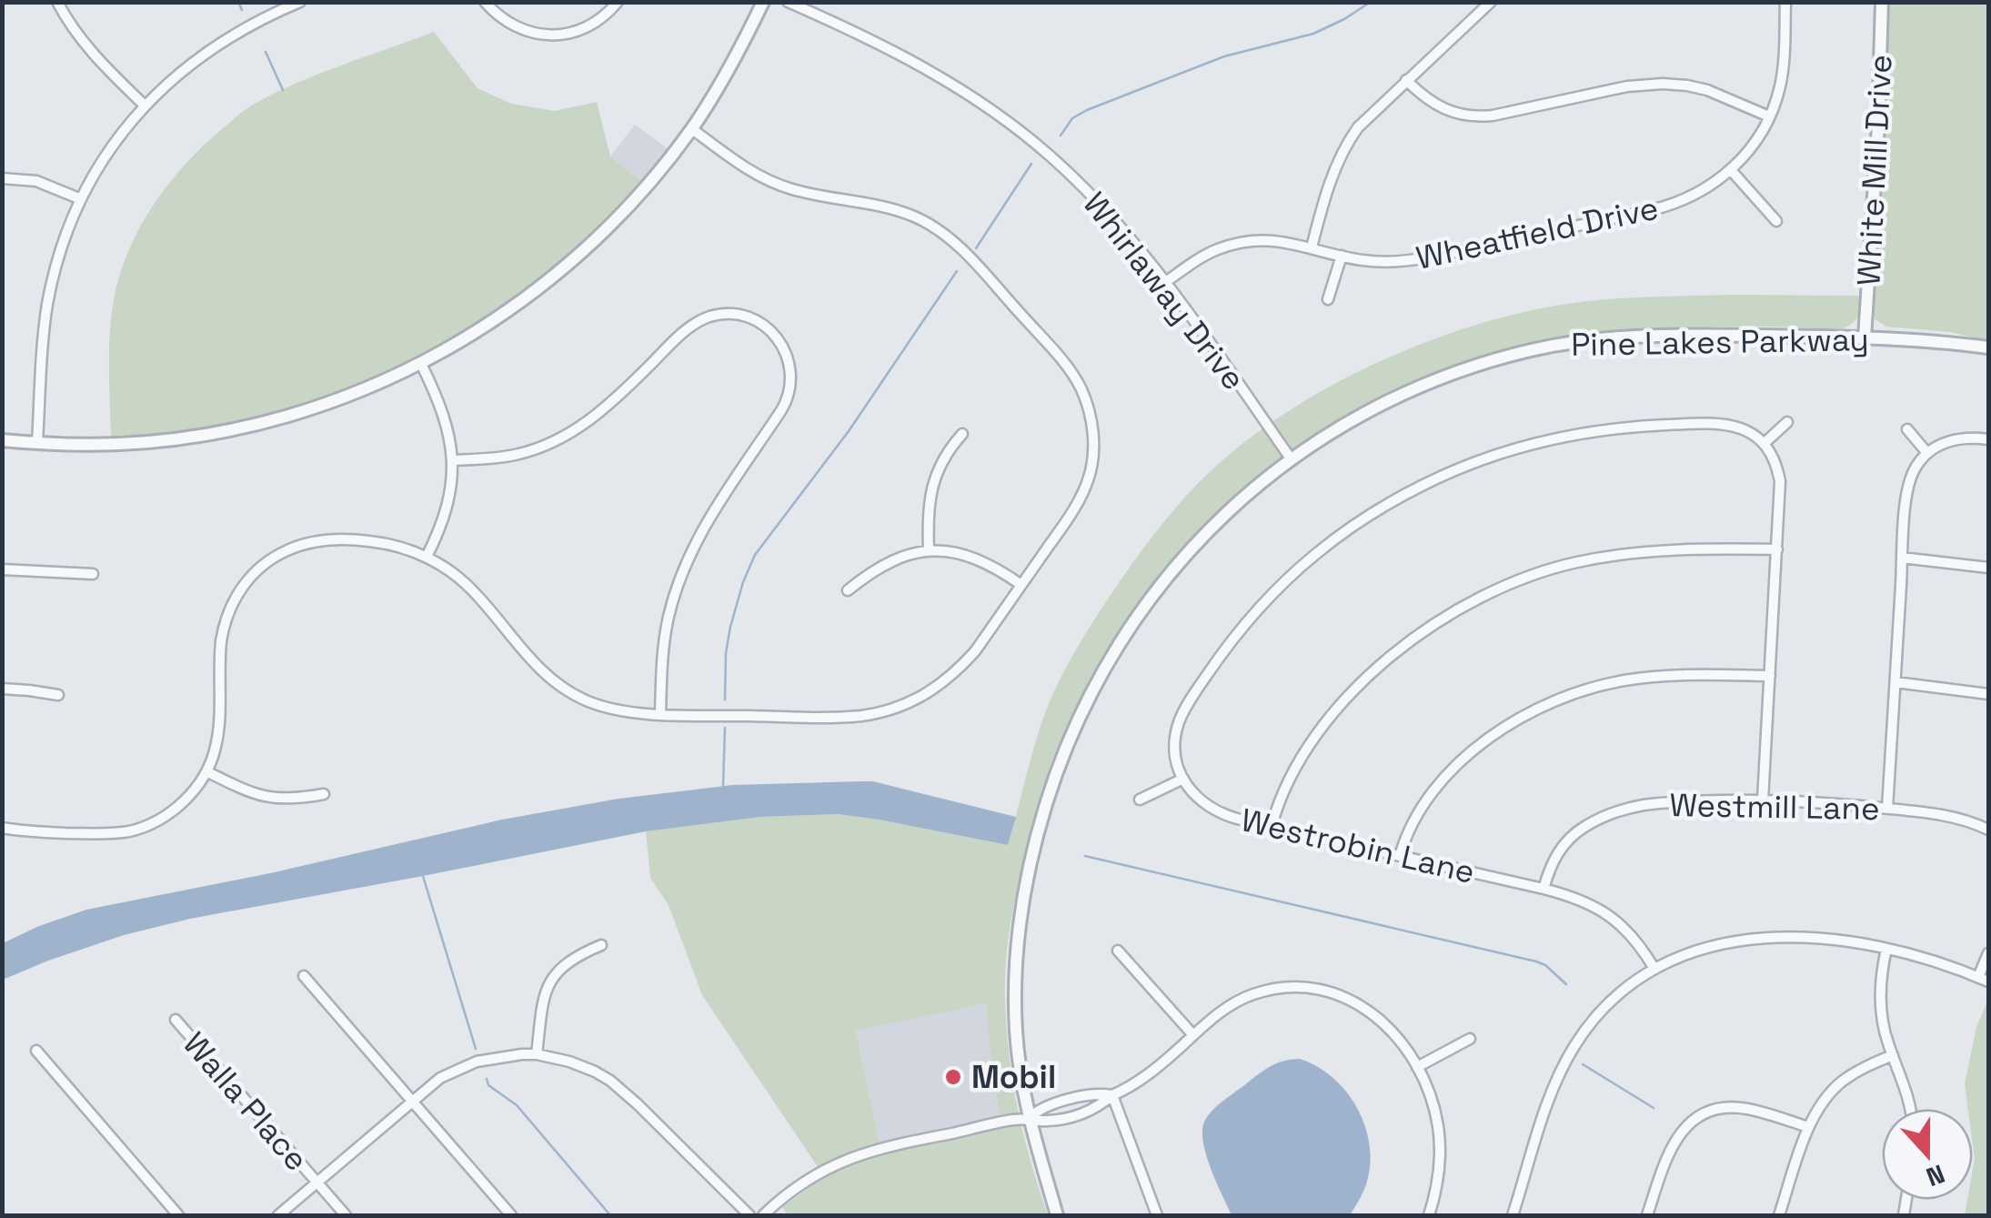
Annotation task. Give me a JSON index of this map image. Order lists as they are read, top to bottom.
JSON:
{
  "streets": {
    "street": [
      "White Mill Drive",
      "Wheatfield Drive",
      "Whirlaway Drive",
      "Pine Lakes Parkway",
      "Westmill Lane",
      "Westrobin Lane",
      "Walla Place"
    ]
  },
  "crossings": [
    ["White Mill Drive", "Pine Lakes Parkway"],
    ["Wheatfield Drive", "Whirlaway Drive"],
    ["Whirlaway Drive", "Pine Lakes Parkway"],
    ["Westmill Lane", "Westrobin Lane"]
  ],
  "places": ["Mobil"],
  "north": "bottom"
}
